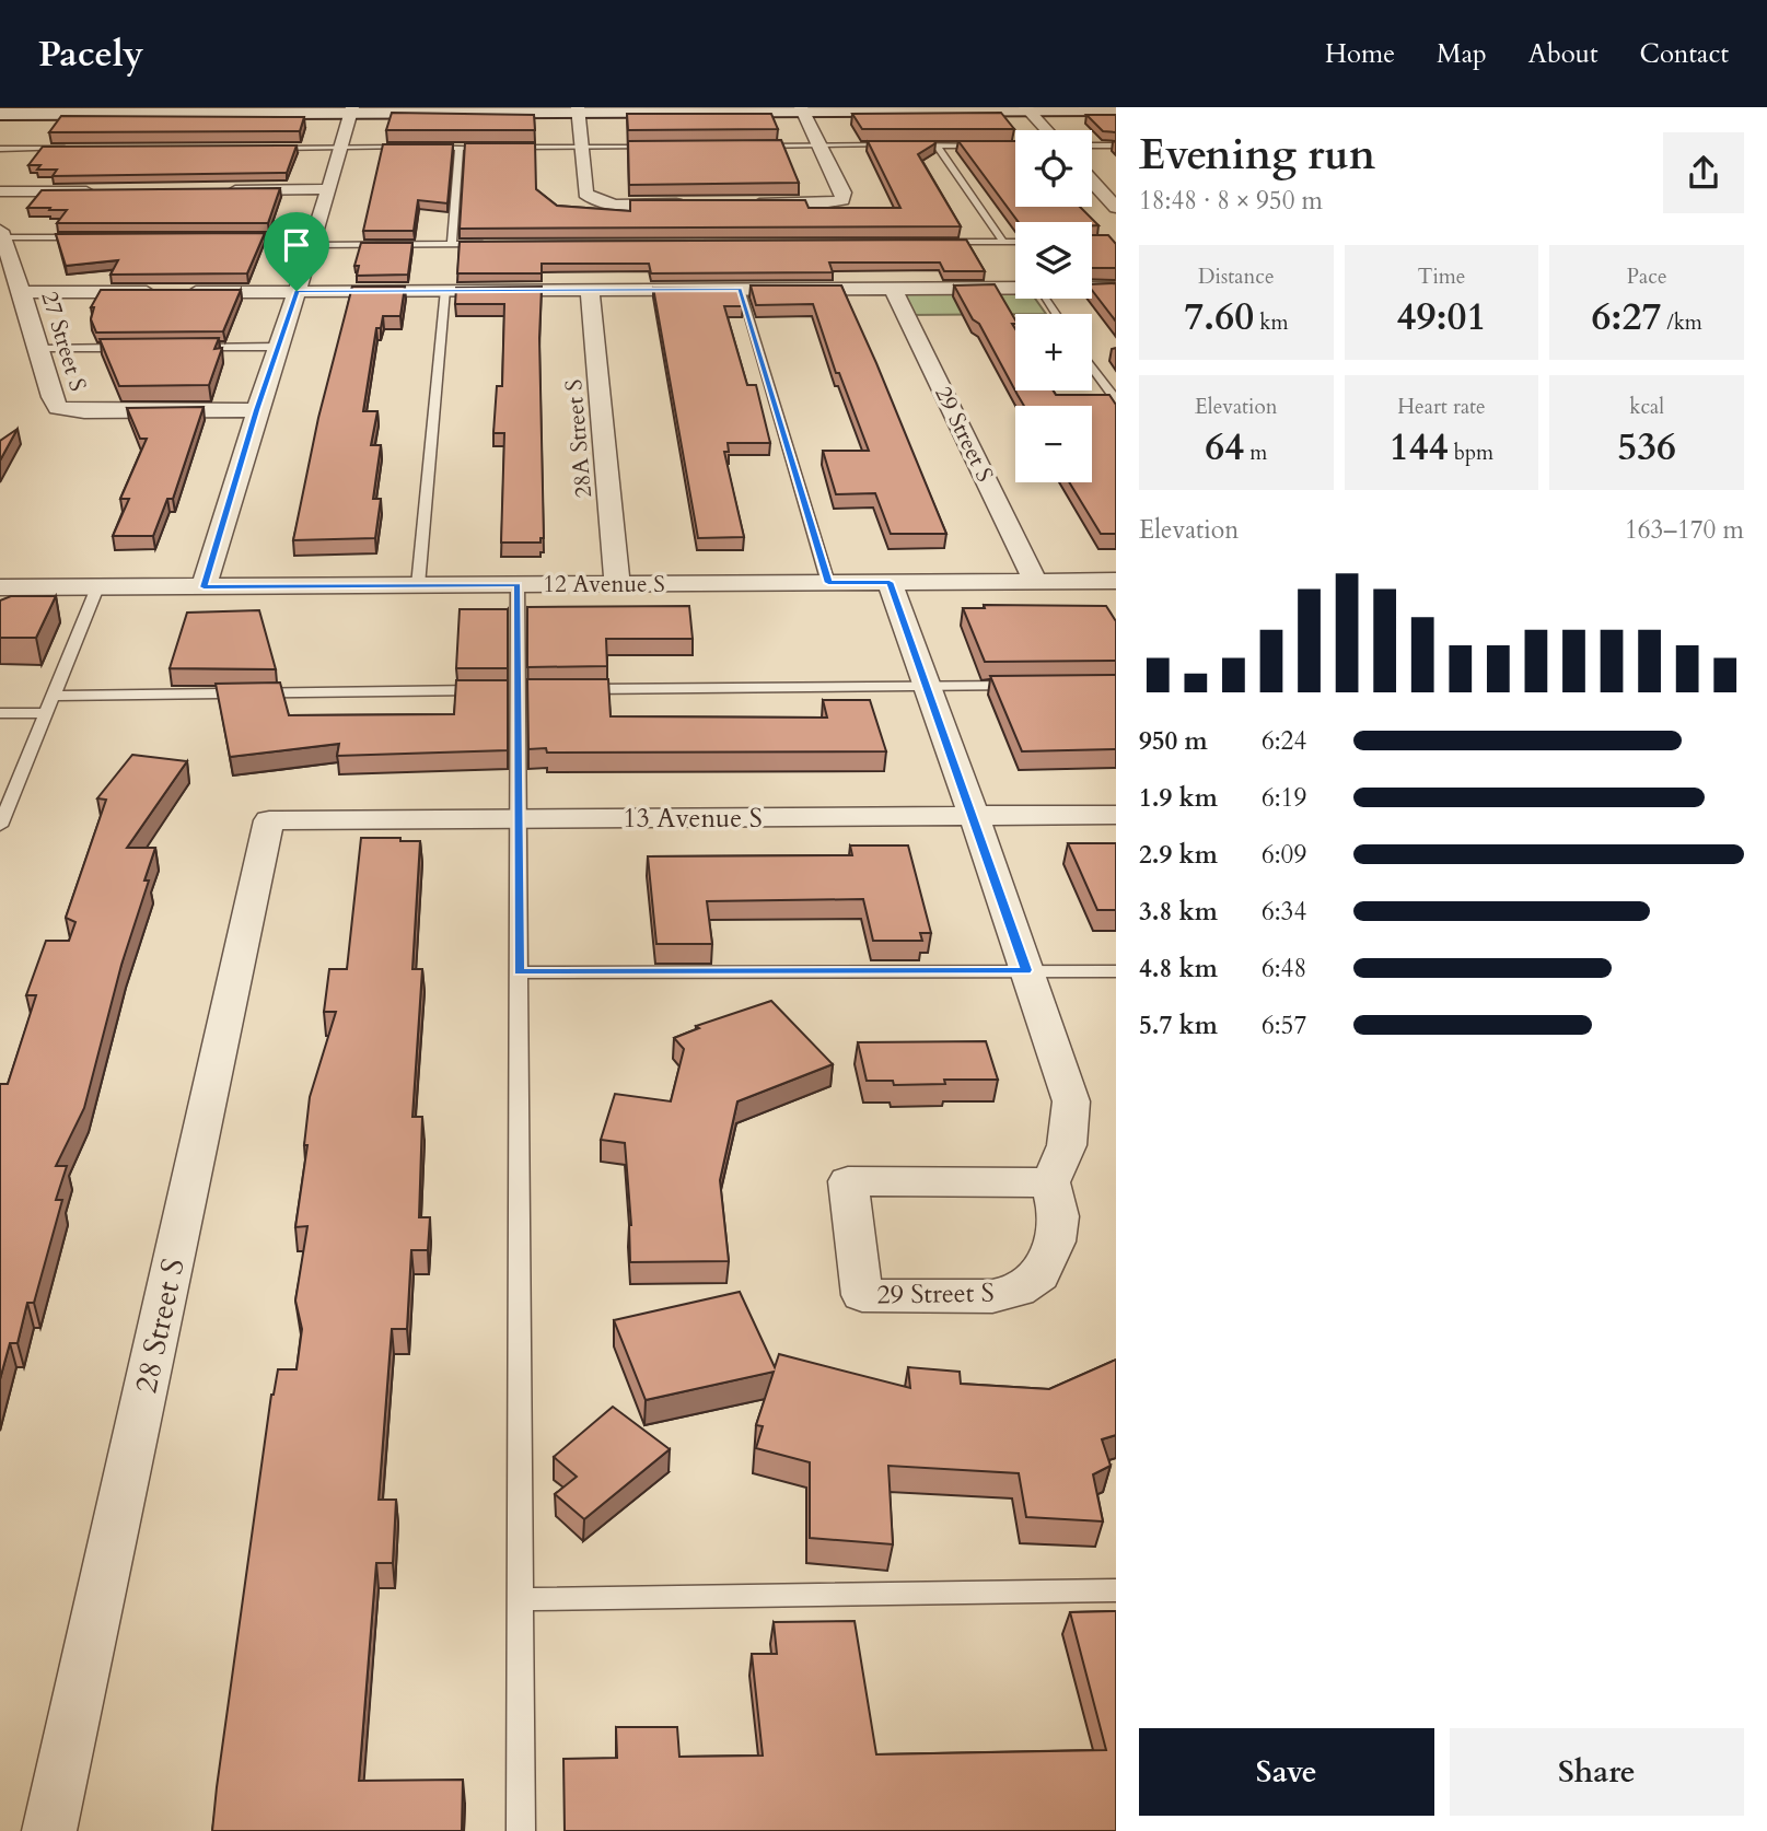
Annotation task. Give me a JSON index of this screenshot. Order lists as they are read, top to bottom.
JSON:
{
  "streets": {
    "street": [
      "27 Street S",
      "29 Street S",
      "28A Street S",
      "12 Avenue S",
      "13 Avenue S",
      "28 Street S"
    ]
  },
  "crossings": [
    ["29 Street S", "12 Avenue S"],
    ["28A Street S", "12 Avenue S"],
    ["13 Avenue S", "28 Street S"]
  ],
  "page": {
    "header": "Pacely",
    "nav": [
      "Home",
      "Map",
      "About",
      "Contact"
    ],
    "heading": ["Evening run", "18:48 · 8 × 950 m"],
    "map_buttons": ["+", "−"],
    "stats": [
      ["Distance", "7.60 km"],
      ["Time", "49:01"],
      ["Pace", "6:27 /km"],
      ["Elevation", "64 m"],
      ["Heart rate", "144 bpm"],
      ["kcal", "536"]
    ],
    "chart": ["Elevation", "163–170 m"],
    "list": [
      {
        "name": "950 m",
        "note": "6:24"
      },
      {
        "name": "1.9 km",
        "note": "6:19"
      },
      {
        "name": "2.9 km",
        "note": "6:09"
      },
      {
        "name": "3.8 km",
        "note": "6:34"
      },
      {
        "name": "4.8 km",
        "note": "6:48"
      },
      {
        "name": "5.7 km",
        "note": "6:57"
      }
    ],
    "buttons": ["Save", "Share"]
  }
}
